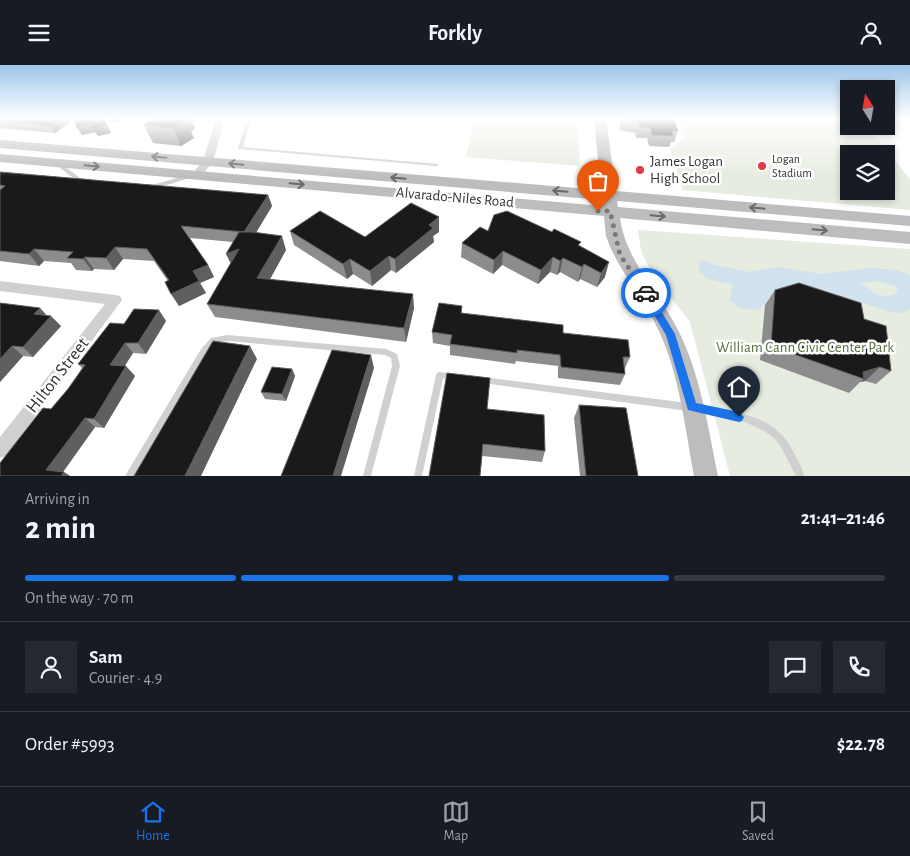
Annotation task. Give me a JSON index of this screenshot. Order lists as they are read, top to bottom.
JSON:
{
  "streets": {
    "main road": ["Alvarado-Niles Road"],
    "street": ["Hilton Street"]
  },
  "parks": ["William Cann Civic Center Park"],
  "places": ["Logan Stadium", "James Logan High School"],
  "north": "top",
  "page": {
    "header": "Forkly",
    "heading": ["2 min", "Arriving in", "21:41–21:46"],
    "panel": [
      "Sam",
      "Courier · 4.9",
      "Order #5993",
      "$22.78"
    ],
    "bar": "On the way · 70 m",
    "tabs": ["Home", "Map", "Saved"]
  }
}
